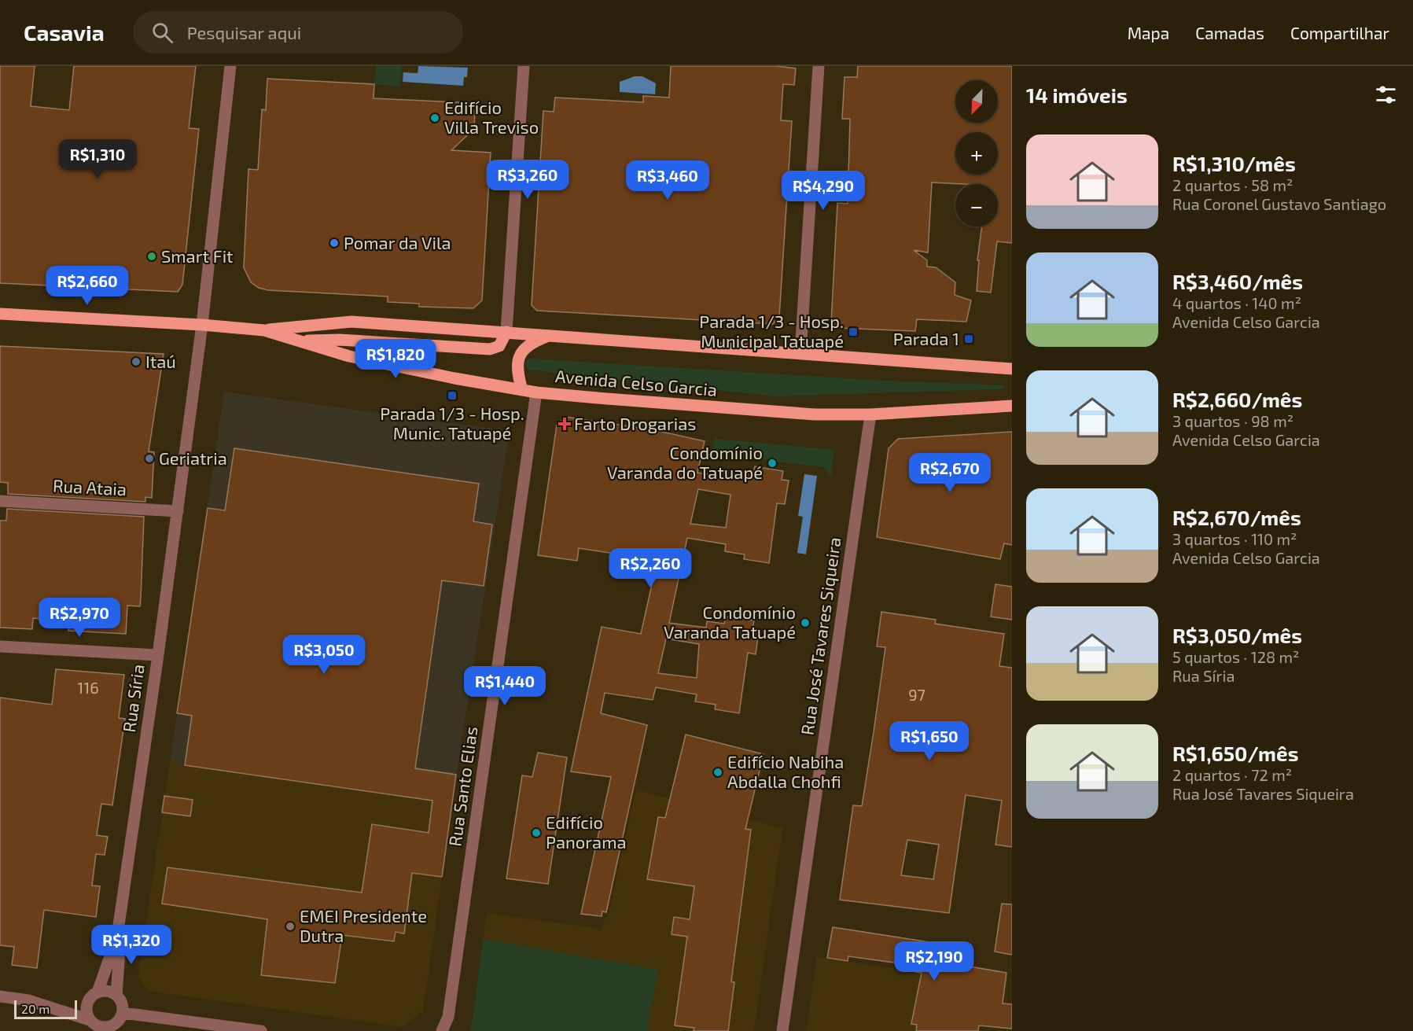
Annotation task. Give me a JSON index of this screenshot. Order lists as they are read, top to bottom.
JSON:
{
  "streets": {
    "main road": ["Avenida Celso Garcia"],
    "street": [
      "Rua Ataia",
      "Rua José Tavares Siqueira",
      "Rua Síria",
      "Rua Santo Elias"
    ]
  },
  "crossings": [
    ["Avenida Celso Garcia", "Rua José Tavares Siqueira"],
    ["Avenida Celso Garcia", "Rua Síria"],
    ["Avenida Celso Garcia", "Rua Santo Elias"],
    ["Rua Ataia", "Rua Síria"]
  ],
  "places": {
    "other": [
      "Edifício Villa Treviso",
      "Pomar da Vila",
      "Smart Fit",
      "Itaú",
      "Geriatria",
      "Condomínio Varanda do Tatuapé",
      "Condomínio Varanda Tatuapé",
      "Edifício Nabiha Abdalla Chohfi",
      "Edifício Panorama",
      "EMEI Presidente Dutra"
    ],
    "transit": ["Parada 1/3 - Hosp. Municipal Tatuapé", "Parada 1", "Parada 1/3 - Hosp. Munic. Tatuapé"],
    "health": ["Farto Drogarias"]
  },
  "house_numbers": ["116", "97"],
  "scale_bar": "20 m",
  "north": "bottom left",
  "page": {
    "header": "Casavia",
    "search": "Pesquisar aqui",
    "nav": ["Mapa", "Camadas", "Compartilhar"],
    "heading": "14 imóveis",
    "map_buttons": ["+", "−"],
    "list": [
      {
        "name": "R$1,310/mês",
        "note": "2 quartos · 58 m² · Rua Coronel Gustavo Santiago"
      },
      {
        "name": "R$3,460/mês",
        "note": "4 quartos · 140 m² · Avenida Celso Garcia"
      },
      {
        "name": "R$2,660/mês",
        "note": "3 quartos · 98 m² · Avenida Celso Garcia"
      },
      {
        "name": "R$2,670/mês",
        "note": "3 quartos · 110 m² · Avenida Celso Garcia"
      },
      {
        "name": "R$3,050/mês",
        "note": "5 quartos · 128 m² · Rua Síria"
      },
      {
        "name": "R$1,650/mês",
        "note": "2 quartos · 72 m² · Rua José Tavares Siqueira"
      }
    ],
    "price": [
      "R$1,310",
      "R$3,260",
      "R$3,460",
      "R$4,290",
      "R$2,660",
      "R$1,820",
      "R$2,670",
      "R$2,260",
      "R$2,970",
      "R$3,050",
      "R$1,440",
      "R$1,650",
      "R$1,320",
      "R$2,190"
    ],
    "scale": "20 m"
  }
}
